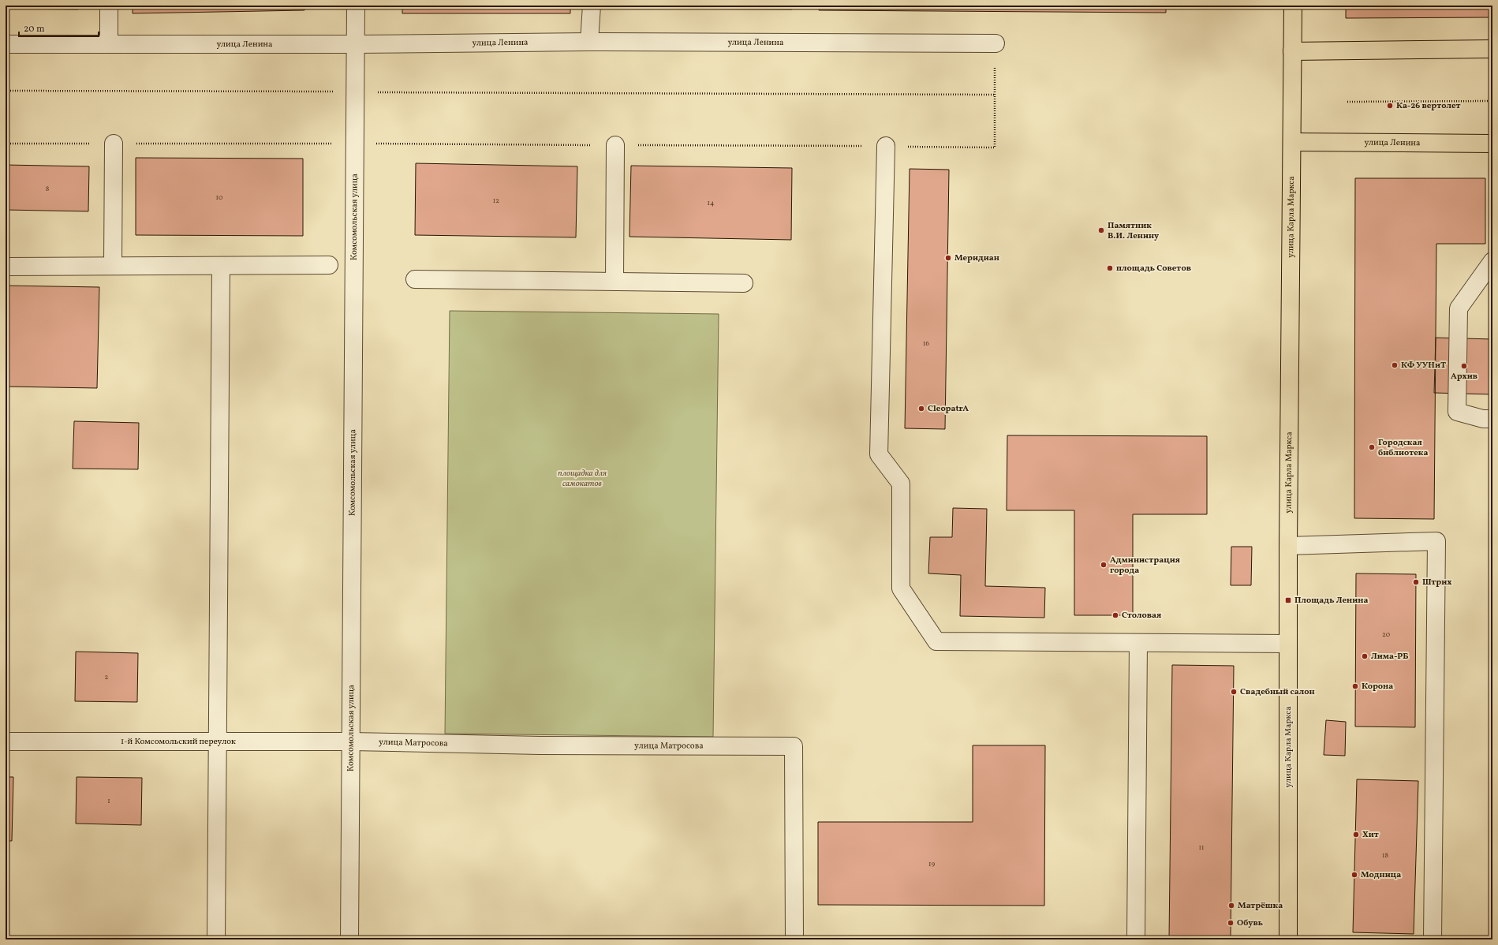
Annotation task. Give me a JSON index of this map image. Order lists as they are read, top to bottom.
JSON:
{
  "streets": {
    "main road": ["улица Ленина", "улица Карла Маркса"],
    "street": ["Комсомольская улица", "1-й Комсомольский переулок", "улица Матросова"]
  },
  "crossings": [
    ["улица Ленина", "Комсомольская улица"],
    ["улица Ленина", "улица Карла Маркса"],
    ["Комсомольская улица", "1-й Комсомольский переулок"],
    ["Комсомольская улица", "улица Матросова"],
    ["1-й Комсомольский переулок", "улица Матросова"]
  ],
  "parks": ["площадка для самокатов"],
  "places": {
    "other": [
      "Ка-26 вертолет",
      "Памятник В.И. Ленину",
      "Меридиан",
      "площадь Советов",
      "КФ УУНиТ",
      "Архив",
      "CleopatrA",
      "Городская библиотека",
      "Администрация города",
      "Штрих",
      "Столовая",
      "Лима-РБ",
      "Корона",
      "Свадебный салон",
      "Хит",
      "Модница",
      "Матрёшка",
      "Обувь"
    ],
    "transit": ["Площадь Ленина"]
  },
  "house_numbers": [
    "8",
    "10",
    "12",
    "14",
    "16",
    "20",
    "2",
    "1",
    "11",
    "18",
    "19"
  ],
  "scale_bar": "20 m"
}
